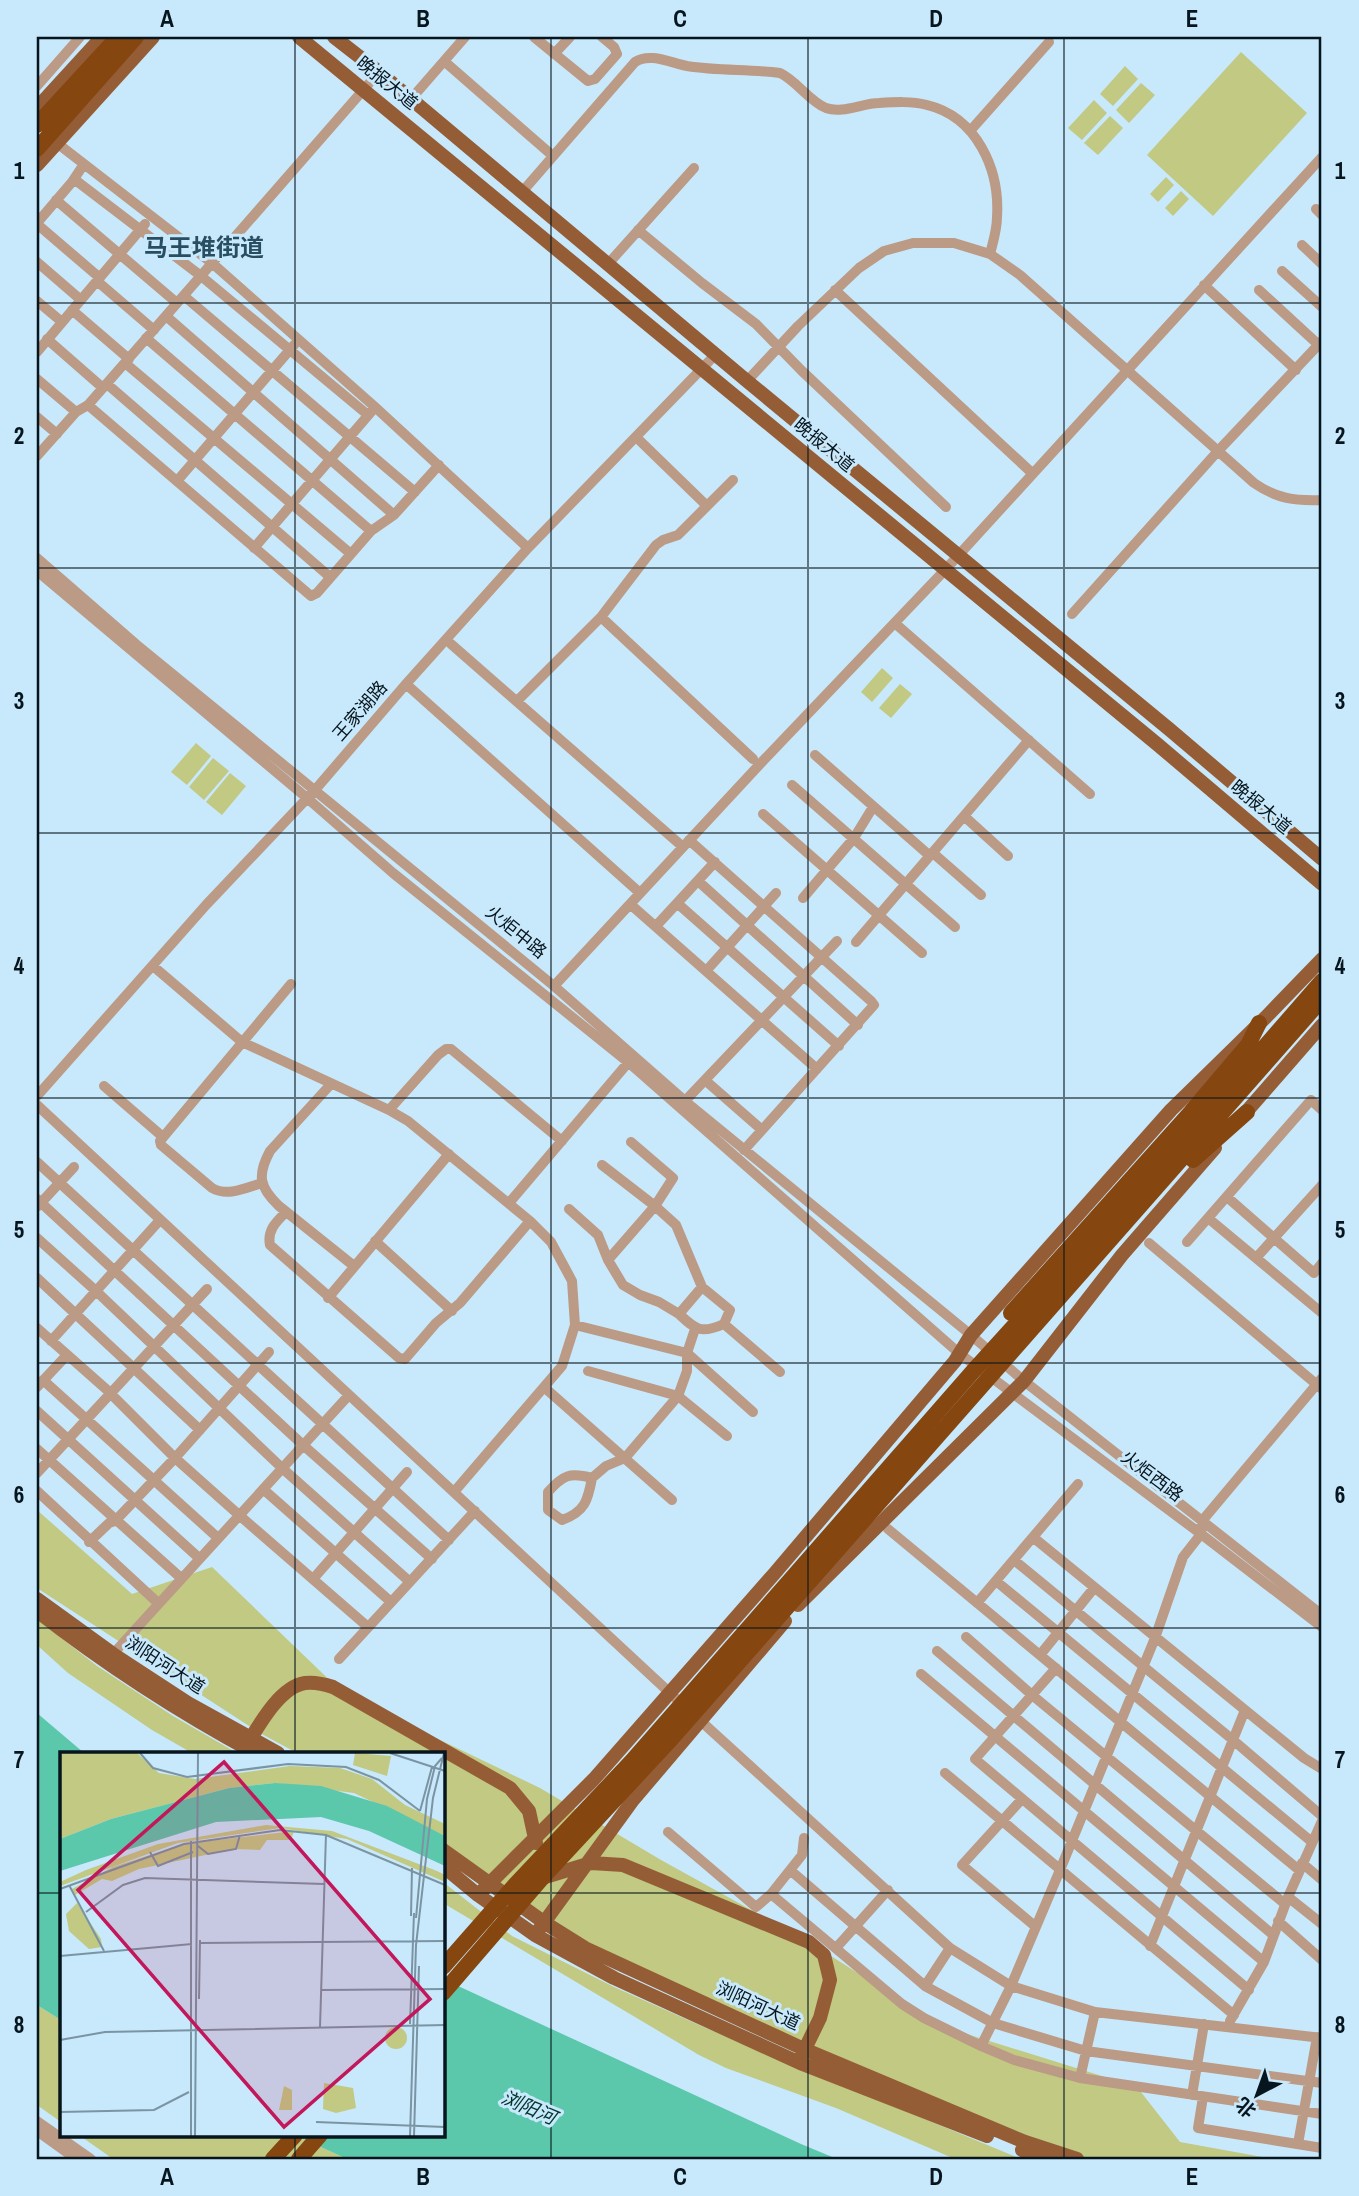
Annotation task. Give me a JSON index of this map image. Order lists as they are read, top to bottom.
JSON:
{
  "streets": {
    "main road": ["晚报大道", "浏阳河大道"],
    "street": ["王家湖路", "火炬中路", "火炬西路"]
  },
  "crossings": [
    ["晚报大道", "王家湖路"],
    ["王家湖路", "火炬中路"],
    ["火炬中路", "火炬西路"]
  ],
  "districts": ["马王堆街道"],
  "water": ["浏阳河"],
  "north": "bottom left",
  "grid": {
    "columns": [
      "A",
      "B",
      "C",
      "D",
      "E"
    ],
    "rows": [
      "1",
      "2",
      "3",
      "4",
      "5",
      "6",
      "7",
      "8"
    ]
  }
}
